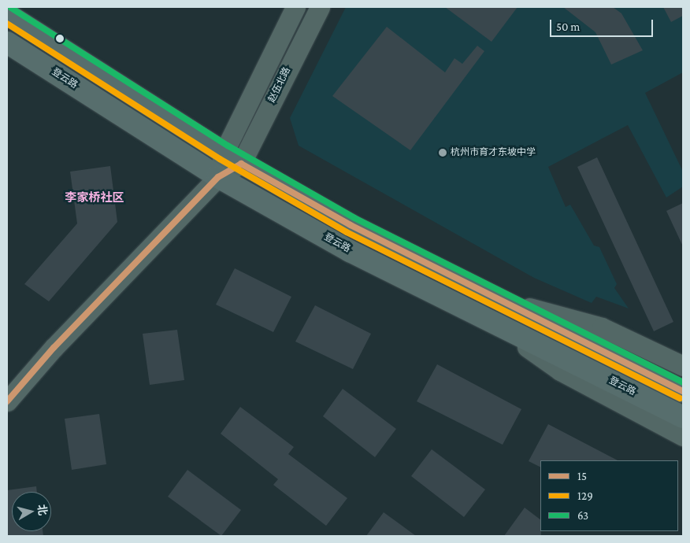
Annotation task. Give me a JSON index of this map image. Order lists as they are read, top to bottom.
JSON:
{
  "streets": {
    "main road": ["登云路", "赵伍北路"]
  },
  "districts": ["李家桥社区"],
  "places": ["杭州市育才东坡中学"],
  "lines": ["transit line 63", "transit line 129", "transit line 15"],
  "legend": ["15", "129", "63"],
  "scale_bar": "50 m",
  "north": "right"
}
